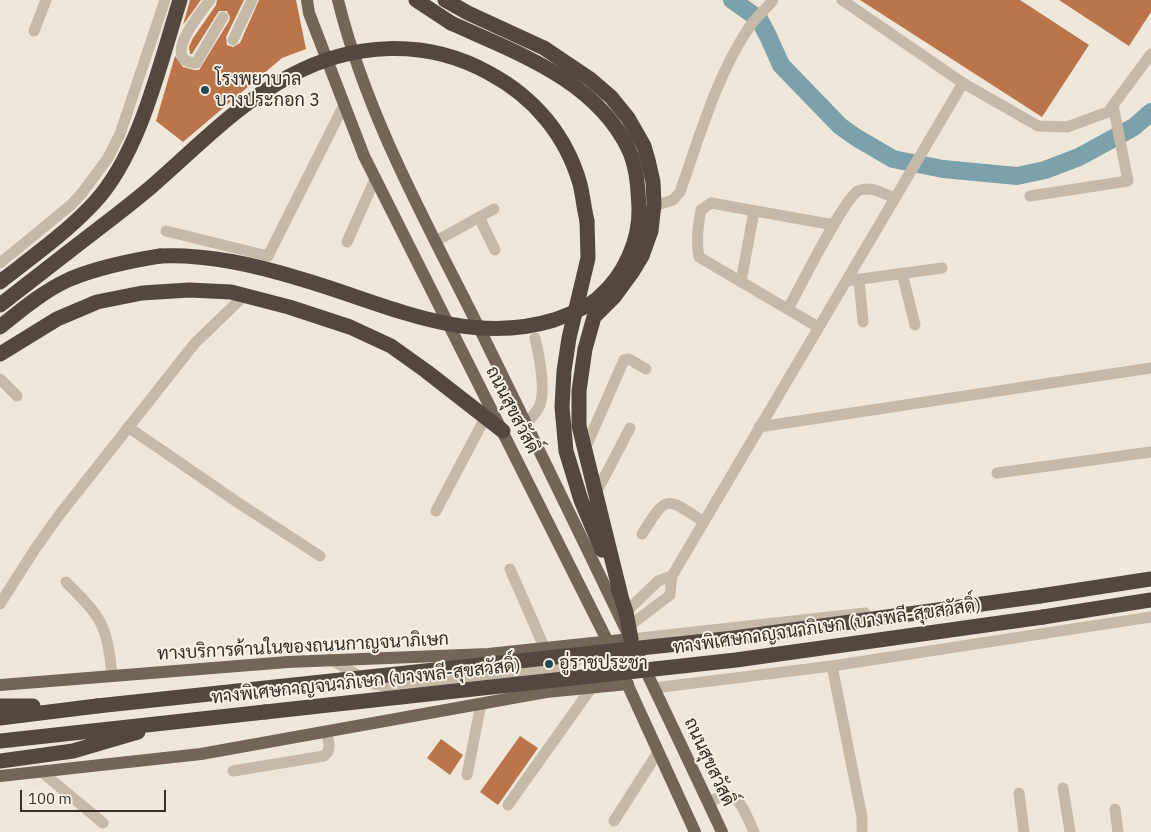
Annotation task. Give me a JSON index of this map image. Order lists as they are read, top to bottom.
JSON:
{
  "streets": {
    "highway": ["ทางพิเศษกาญจนาภิเษก (บางพลี-สุขสวัสดิ์)"],
    "main road": ["ถนนสุขสวัสดิ์", "ทางบริการด้านในของถนนกาญจนาภิเษก"]
  },
  "crossings": [
    ["ถนนสุขสวัสดิ์", "ทางบริการด้านในของถนนกาญจนาภิเษก"]
  ],
  "places": ["โรงพยาบาล บางประกอก 3", "อู่ราชประชา"],
  "scale_bar": "100 m"
}
